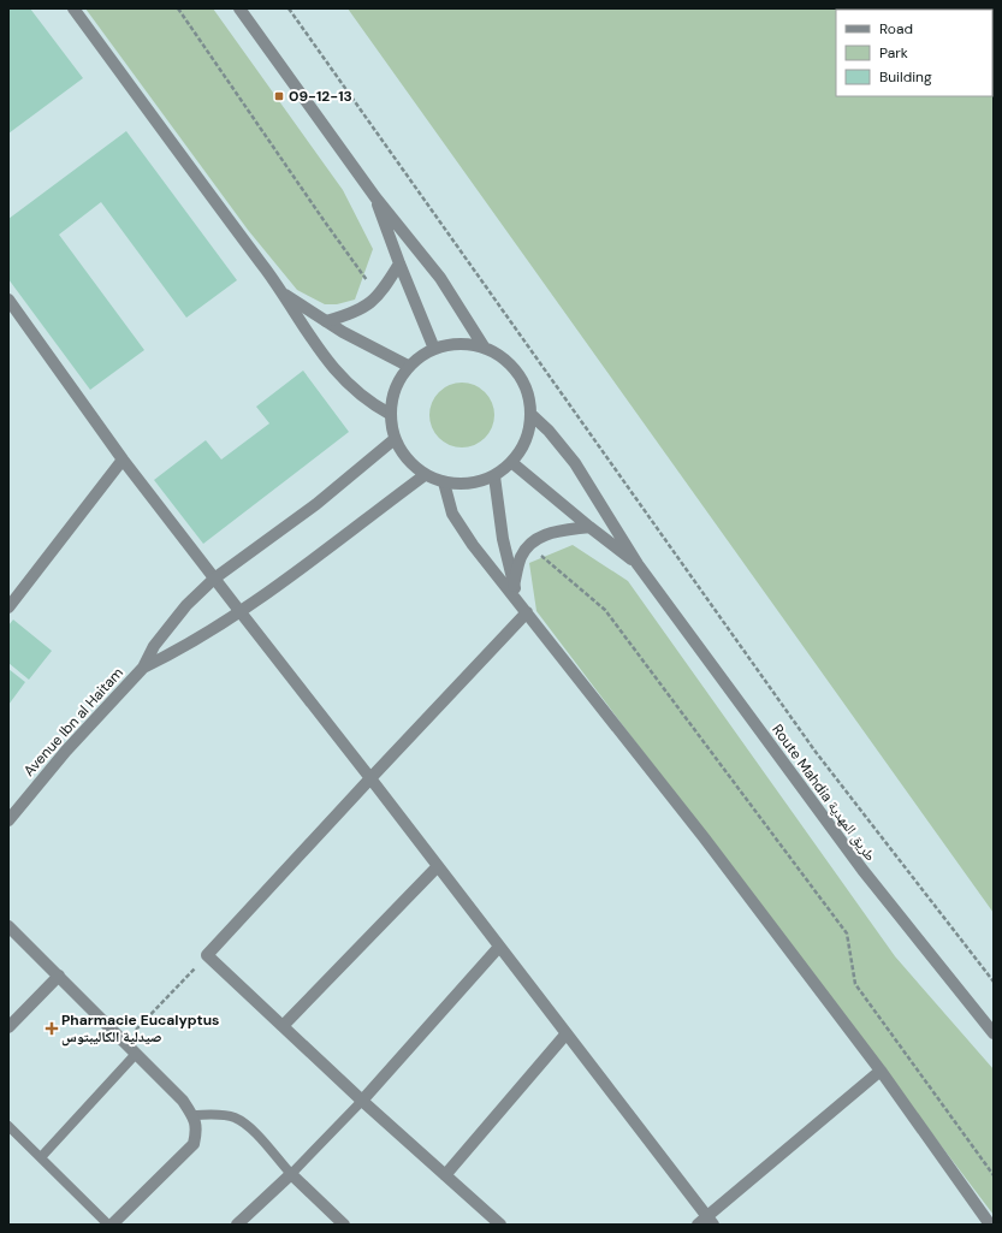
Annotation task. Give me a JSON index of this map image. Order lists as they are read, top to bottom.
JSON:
{
  "streets": {
    "street": ["Avenue Ibn al Haitam", "Route Mahdia طريق المهدية"]
  },
  "places": {
    "transit": ["09-12-13"],
    "health": ["Pharmacie Eucalyptus صيدلية الكاليبتوس"]
  },
  "legend": ["Road", "Park", "Building"]
}
